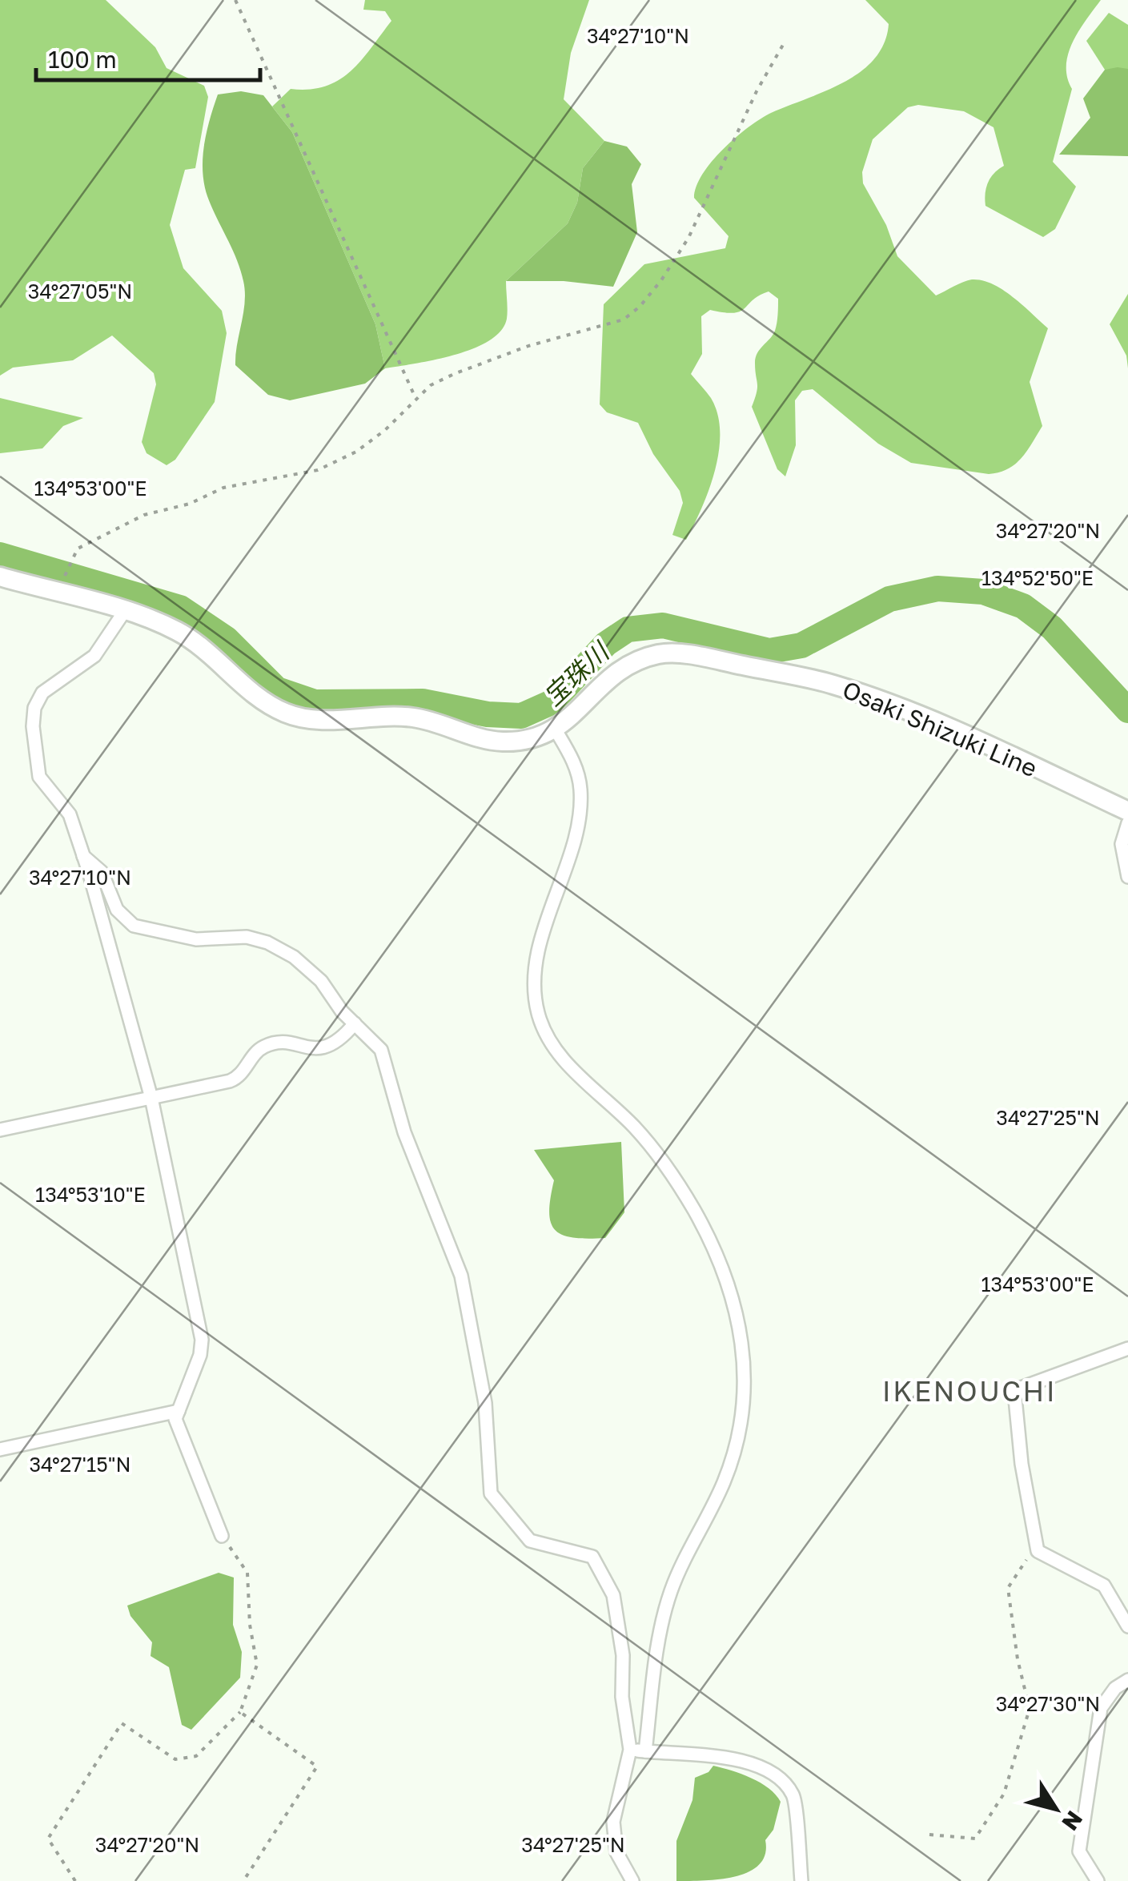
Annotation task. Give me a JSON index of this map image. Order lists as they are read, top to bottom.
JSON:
{
  "streets": {
    "main road": ["Osaki Shizuki Line"]
  },
  "districts": ["IKENOUCHI"],
  "water": ["宝珠川"],
  "scale_bar": "100 m",
  "north": "bottom right",
  "coordinates": [
    "34°27'10\"N",
    "34°27'05\"N",
    "134°53'00\"E",
    "34°27'20\"N",
    "134°52'50\"E",
    "34°27'25\"N",
    "134°53'10\"E",
    "34°27'15\"N",
    "34°27'30\"N"
  ]
}
